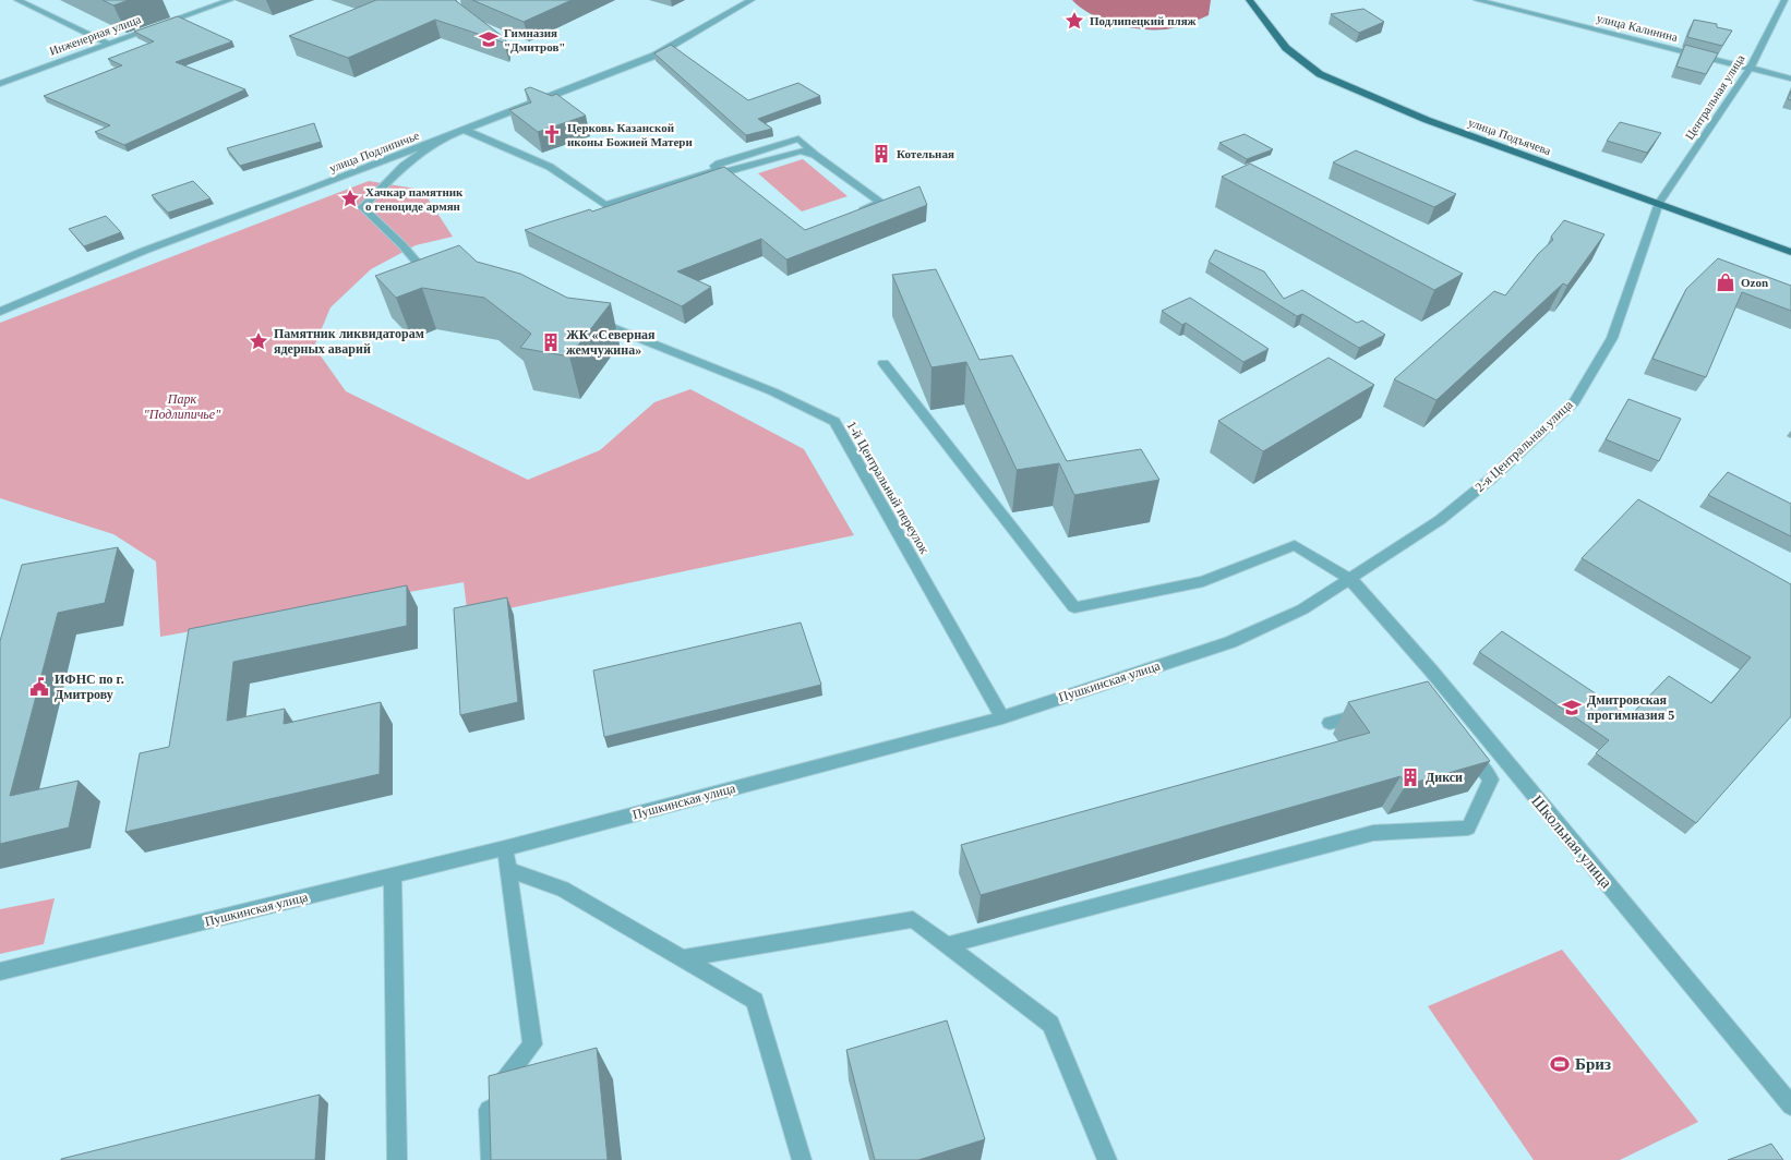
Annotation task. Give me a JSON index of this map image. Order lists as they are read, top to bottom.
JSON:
{
  "streets": {
    "main road": ["улица Подъячева"],
    "street": [
      "улица Калинина",
      "Инженерная улица",
      "Центральная улица",
      "улица Подлипичье",
      "2-я Центральная улица",
      "1-й Центральный переулок",
      "Пушкинская улица",
      "Школьная улица"
    ]
  },
  "crossings": [
    ["улица Калинина", "Центральная улица"],
    ["Центральная улица", "улица Подъячева"],
    ["Центральная улица", "2-я Центральная улица"],
    ["улица Подъячева", "2-я Центральная улица"],
    ["2-я Центральная улица", "Пушкинская улица"],
    ["2-я Центральная улица", "Школьная улица"],
    ["1-й Центральный переулок", "Пушкинская улица"],
    ["Пушкинская улица", "Школьная улица"]
  ],
  "parks": ["Парк \"Подлипичье\""],
  "places": {
    "place": ["Подлипецкий пляж", "Хачкар памятник о геноциде армян", "Памятник ликвидаторам ядерных аварий"],
    "school or university": ["Гимназия \"Дмитров\"", "Дмитровская прогимназия 5"],
    "church": ["Церковь Казанской иконы Божией Матери"],
    "building": ["Котельная", "ЖК «Северная жемчужина»", "Дикси"],
    "shop": ["Ozon"],
    "public building": ["ИФНС по г. Дмитрову"],
    "sports": ["Бриз"]
  }
}
